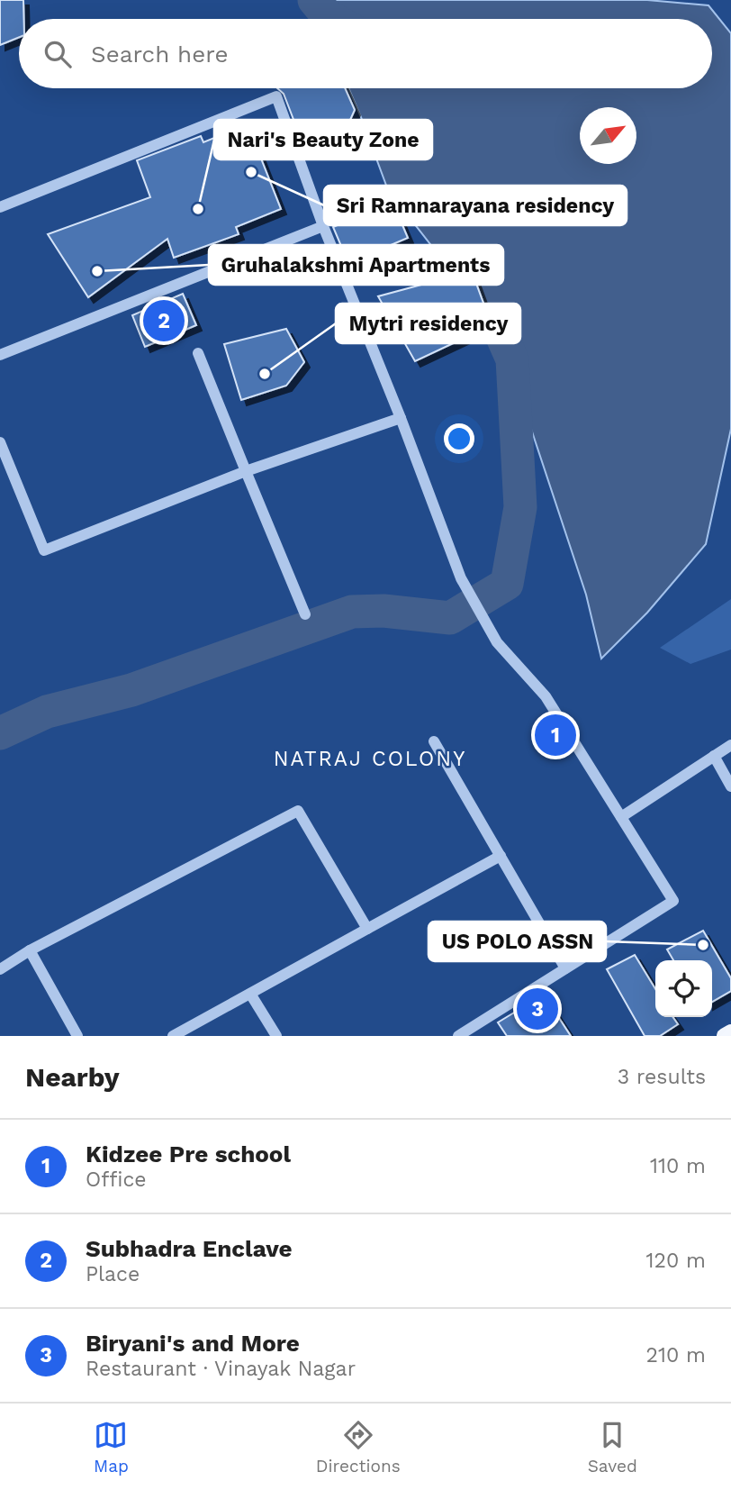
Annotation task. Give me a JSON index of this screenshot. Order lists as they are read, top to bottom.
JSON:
{
  "districts": ["NATRAJ COLONY"],
  "places": [
    "Sri Ramnarayana residency",
    "Nari's Beauty Zone",
    "Gruhalakshmi Apartments",
    "Mytri residency",
    "US POLO ASSN"
  ],
  "north": "top right",
  "page": {
    "search": "Search here",
    "pins": ["2", "1", "3"],
    "heading": ["Nearby", "3 results"],
    "list": [
      {
        "mark": "1",
        "name": "Kidzee Pre school",
        "note": "Office",
        "value": "110 m"
      },
      {
        "mark": "2",
        "name": "Subhadra Enclave",
        "note": "Place",
        "value": "120 m"
      },
      {
        "mark": "3",
        "name": "Biryani's and More",
        "note": "Restaurant · Vinayak Nagar",
        "value": "210 m"
      }
    ],
    "nav": ["Map", "Directions", "Saved"]
  }
}
